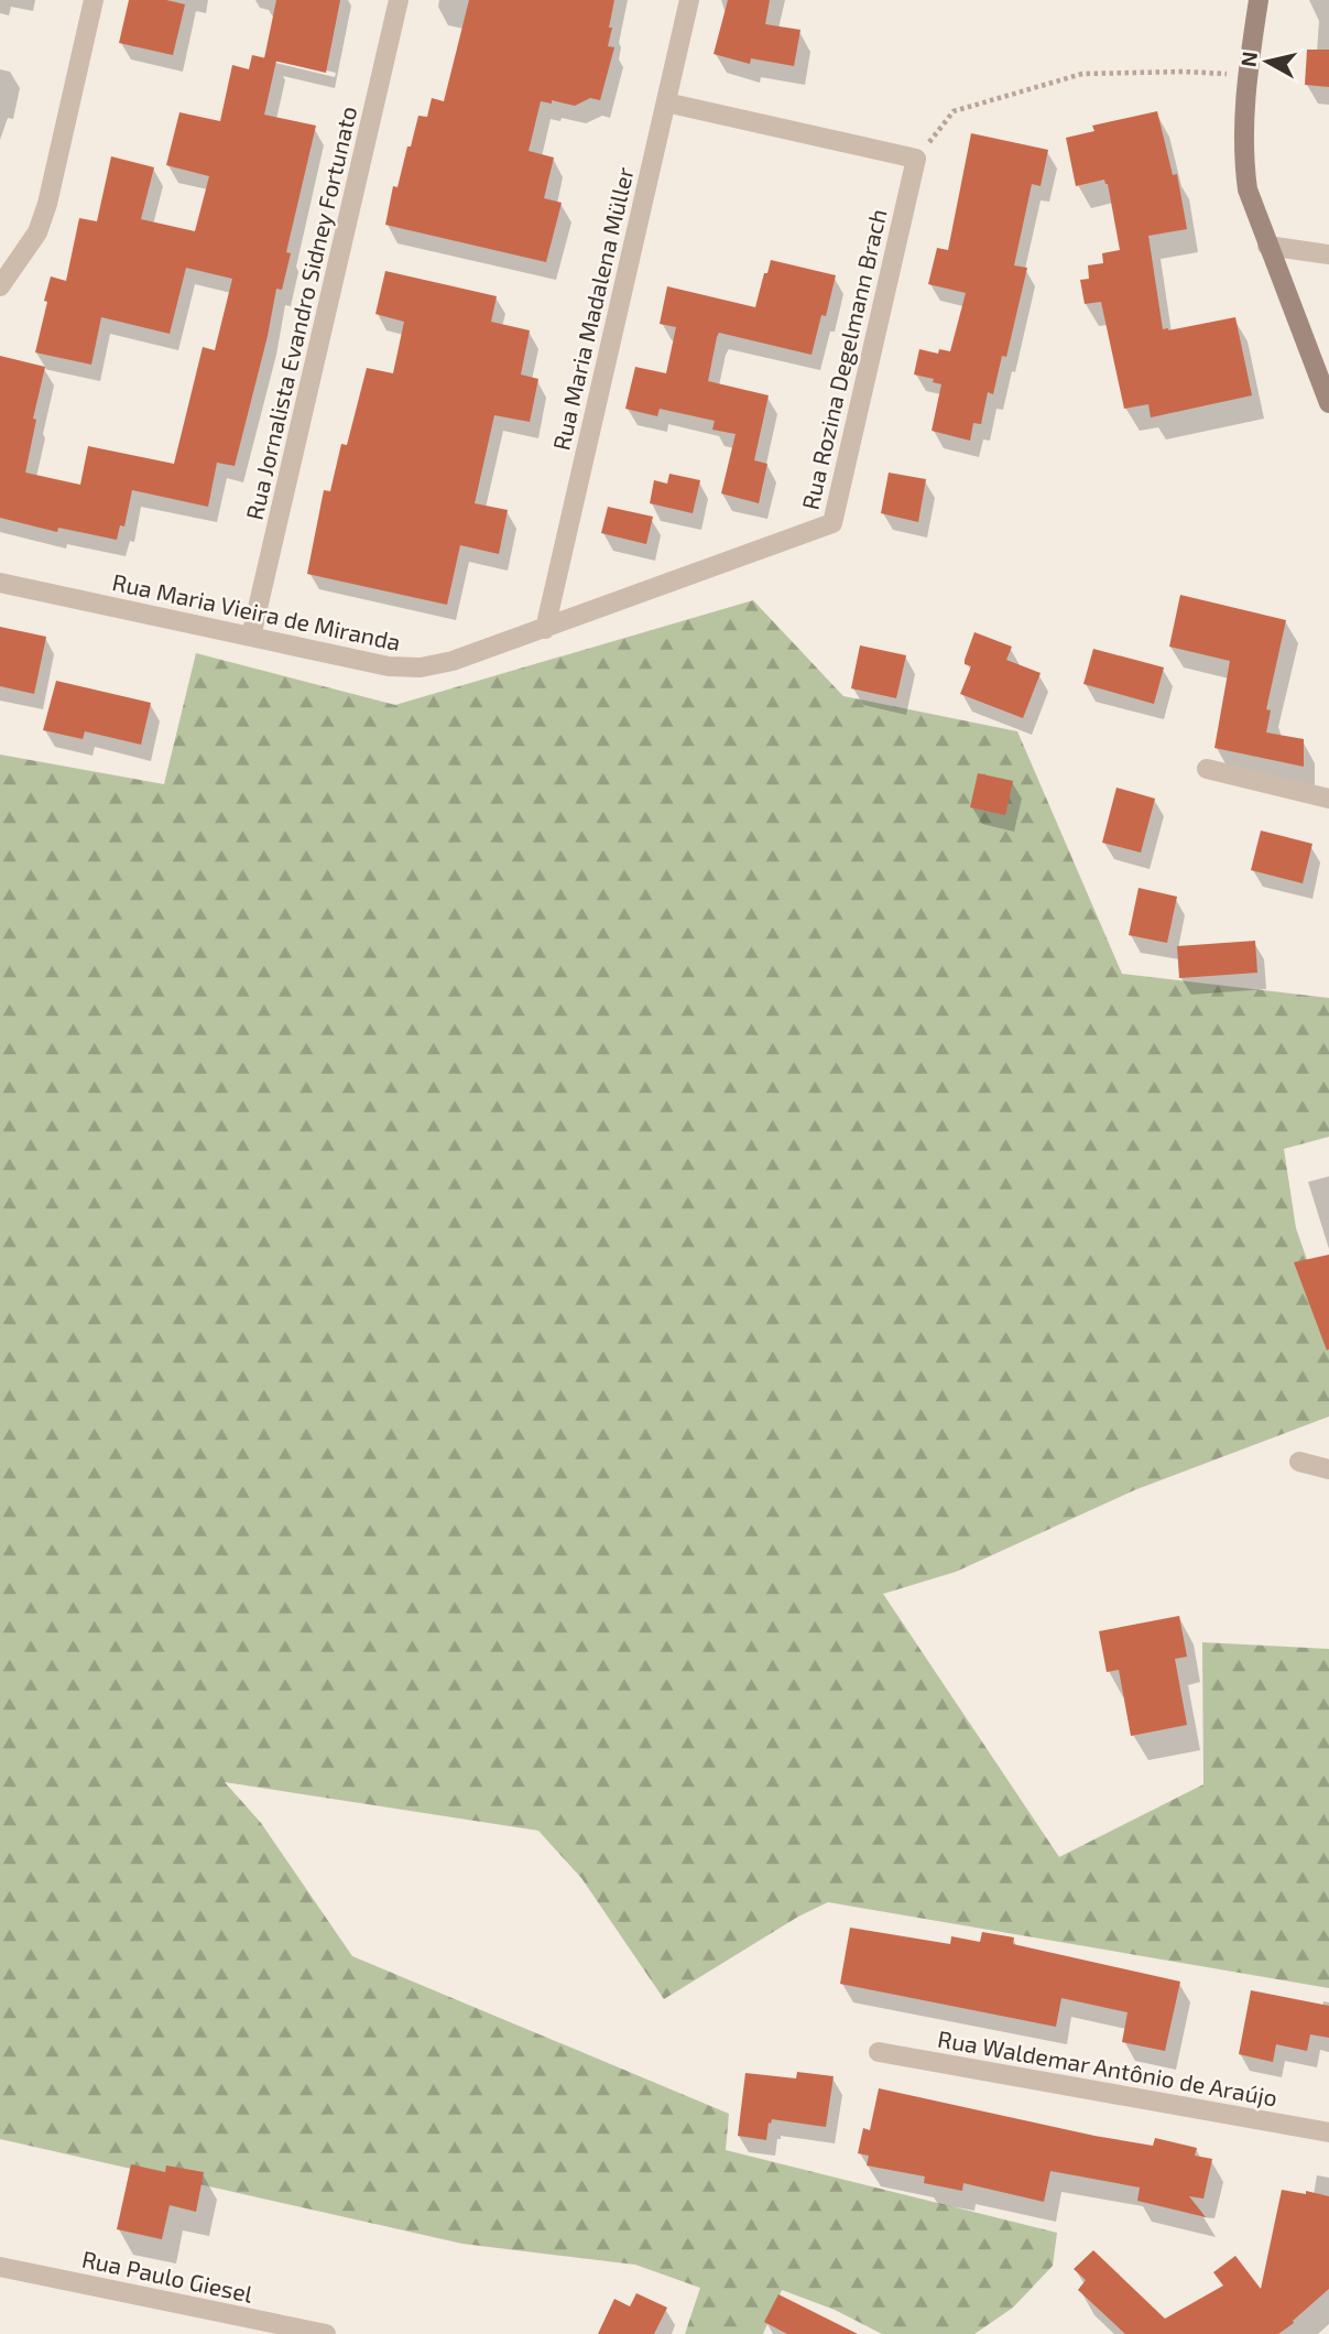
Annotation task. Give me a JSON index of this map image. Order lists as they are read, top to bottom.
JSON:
{
  "streets": {
    "street": [
      "Rua Maria Madalena Müller",
      "Rua Jornalista Evandro Sidney Fortunato",
      "Rua Rozina Degelmann Brach",
      "Rua Maria Vieira de Miranda",
      "Rua Waldemar Antônio de Araújo",
      "Rua Paulo Giesel"
    ]
  },
  "crossings": [
    ["Rua Maria Madalena Müller", "Rua Rozina Degelmann Brach"],
    ["Rua Maria Madalena Müller", "Rua Maria Vieira de Miranda"],
    ["Rua Jornalista Evandro Sidney Fortunato", "Rua Maria Vieira de Miranda"],
    ["Rua Rozina Degelmann Brach", "Rua Maria Vieira de Miranda"]
  ],
  "north": "left"
}
